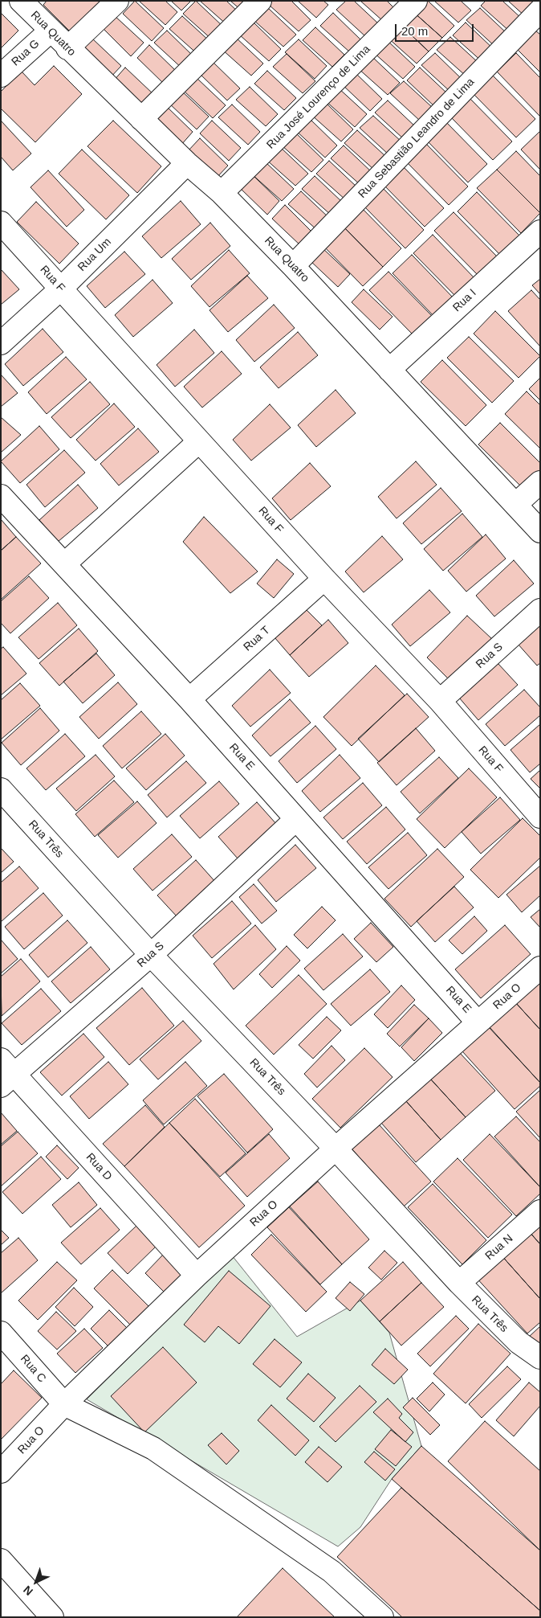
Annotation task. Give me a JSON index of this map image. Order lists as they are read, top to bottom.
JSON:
{
  "streets": {
    "street": [
      "Rua Quatro",
      "Rua G",
      "Rua José Lourenço de Lima",
      "Rua Sebastião Leandro de Lima",
      "Rua Um",
      "Rua F",
      "Rua I",
      "Rua T",
      "Rua S",
      "Rua E",
      "Rua Três",
      "Rua O",
      "Rua D",
      "Rua N",
      "Rua C"
    ]
  },
  "crossings": [
    ["Rua Quatro", "Rua G"],
    ["Rua Quatro", "Rua José Lourenço de Lima"],
    ["Rua Quatro", "Rua Sebastião Leandro de Lima"],
    ["Rua Quatro", "Rua Um"],
    ["Rua Quatro", "Rua I"],
    ["Rua Um", "Rua F"],
    ["Rua F", "Rua T"],
    ["Rua F", "Rua S"],
    ["Rua T", "Rua E"],
    ["Rua S", "Rua E"],
    ["Rua S", "Rua Três"],
    ["Rua S", "Rua D"],
    ["Rua E", "Rua O"],
    ["Rua Três", "Rua O"],
    ["Rua Três", "Rua N"],
    ["Rua O", "Rua D"],
    ["Rua O", "Rua C"]
  ],
  "scale_bar": "20 m",
  "north": "bottom left"
}
